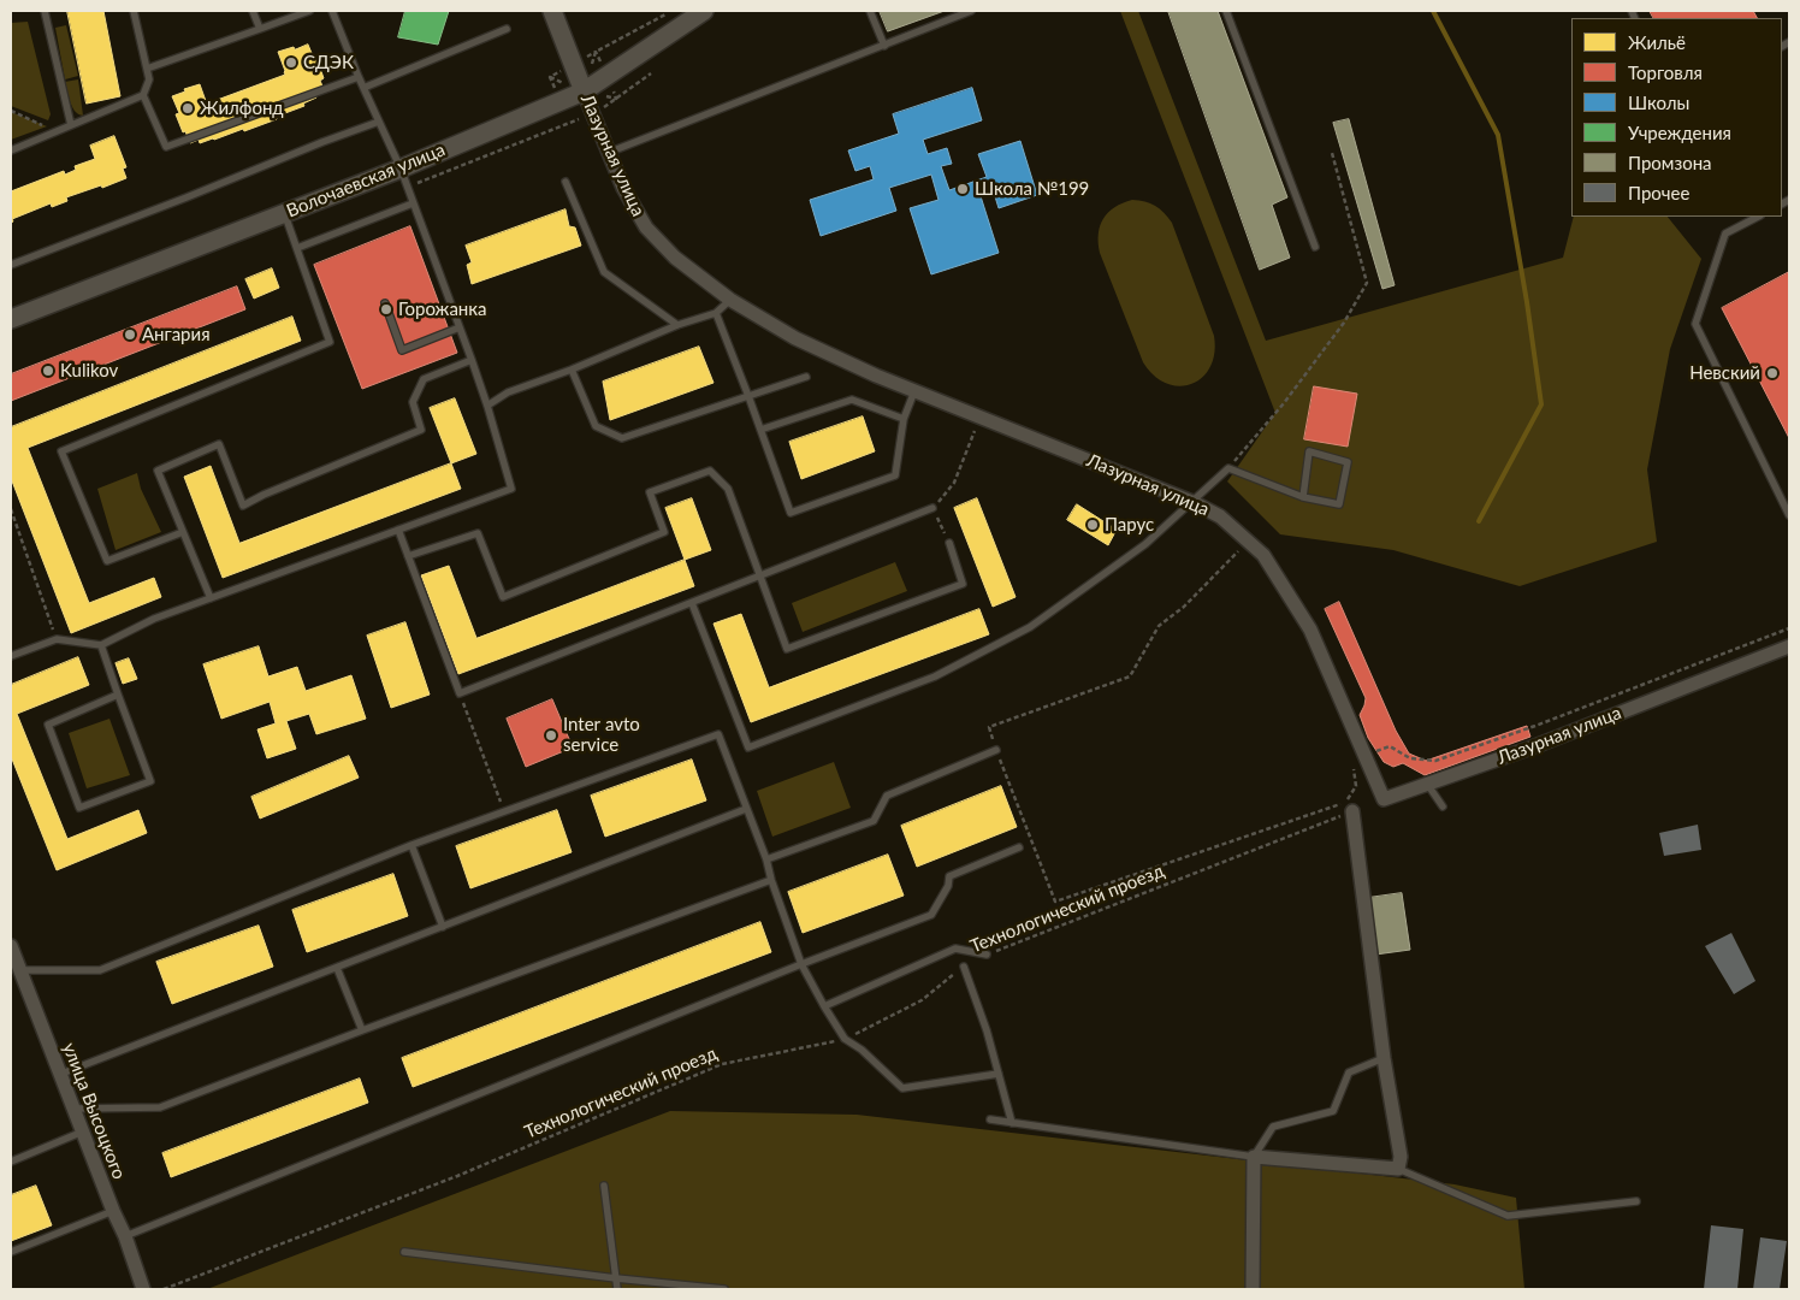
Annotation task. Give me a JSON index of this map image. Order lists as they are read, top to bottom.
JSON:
{
  "streets": {
    "street": ["Лазурная улица", "Волочаевская улица", "улица Высоцкого"],
    "path": ["Технологический проезд"]
  },
  "crossings": [
    ["Лазурная улица", "Волочаевская улица"]
  ],
  "places": [
    "СДЭК",
    "Жилфонд",
    "Школа №199",
    "Горожанка",
    "Ангария",
    "Kulikov",
    "Невский",
    "Парус",
    "Inter avto service"
  ],
  "legend": [
    "Жильё",
    "Торговля",
    "Школы",
    "Учреждения",
    "Промзона",
    "Прочее"
  ]
}
